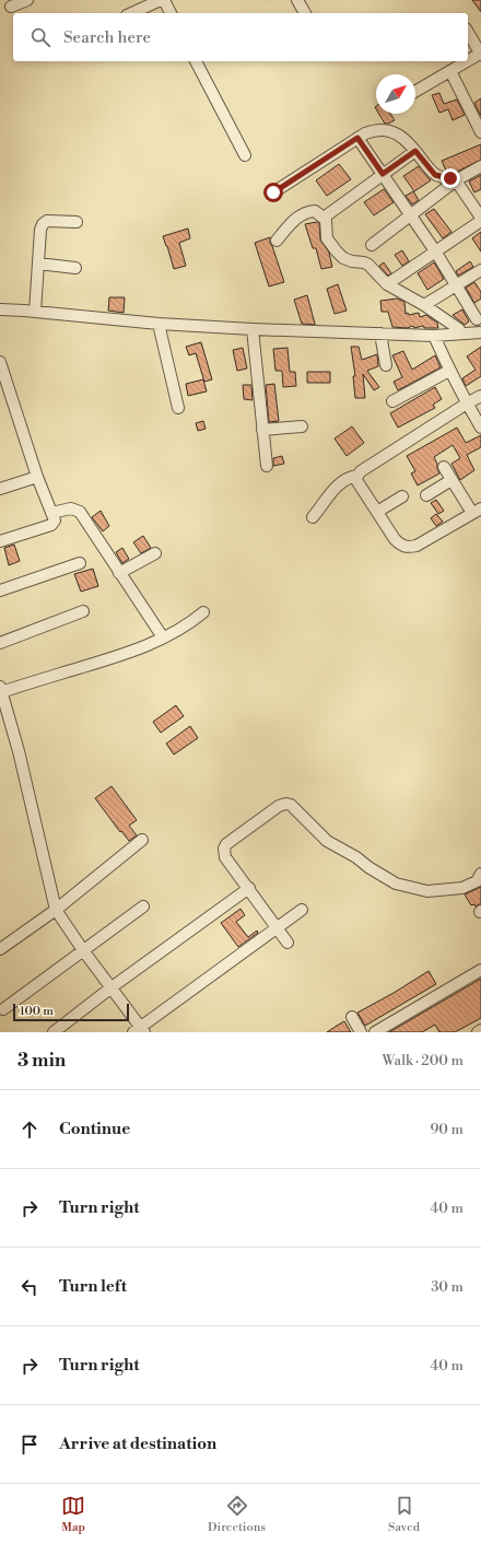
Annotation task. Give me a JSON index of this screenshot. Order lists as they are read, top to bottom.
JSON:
{
  "scale_bar": "100 m",
  "north": "top right",
  "page": {
    "search": "Search here",
    "scale": "100 m",
    "heading": ["3 min", "Walk · 200 m"],
    "list": [
      ["Continue", "90 m"],
      ["Turn right", "40 m"],
      ["Turn left", "30 m"],
      ["Turn right", "40 m"],
      "Arrive at destination"
    ],
    "nav": ["Map", "Directions", "Saved"]
  }
}
